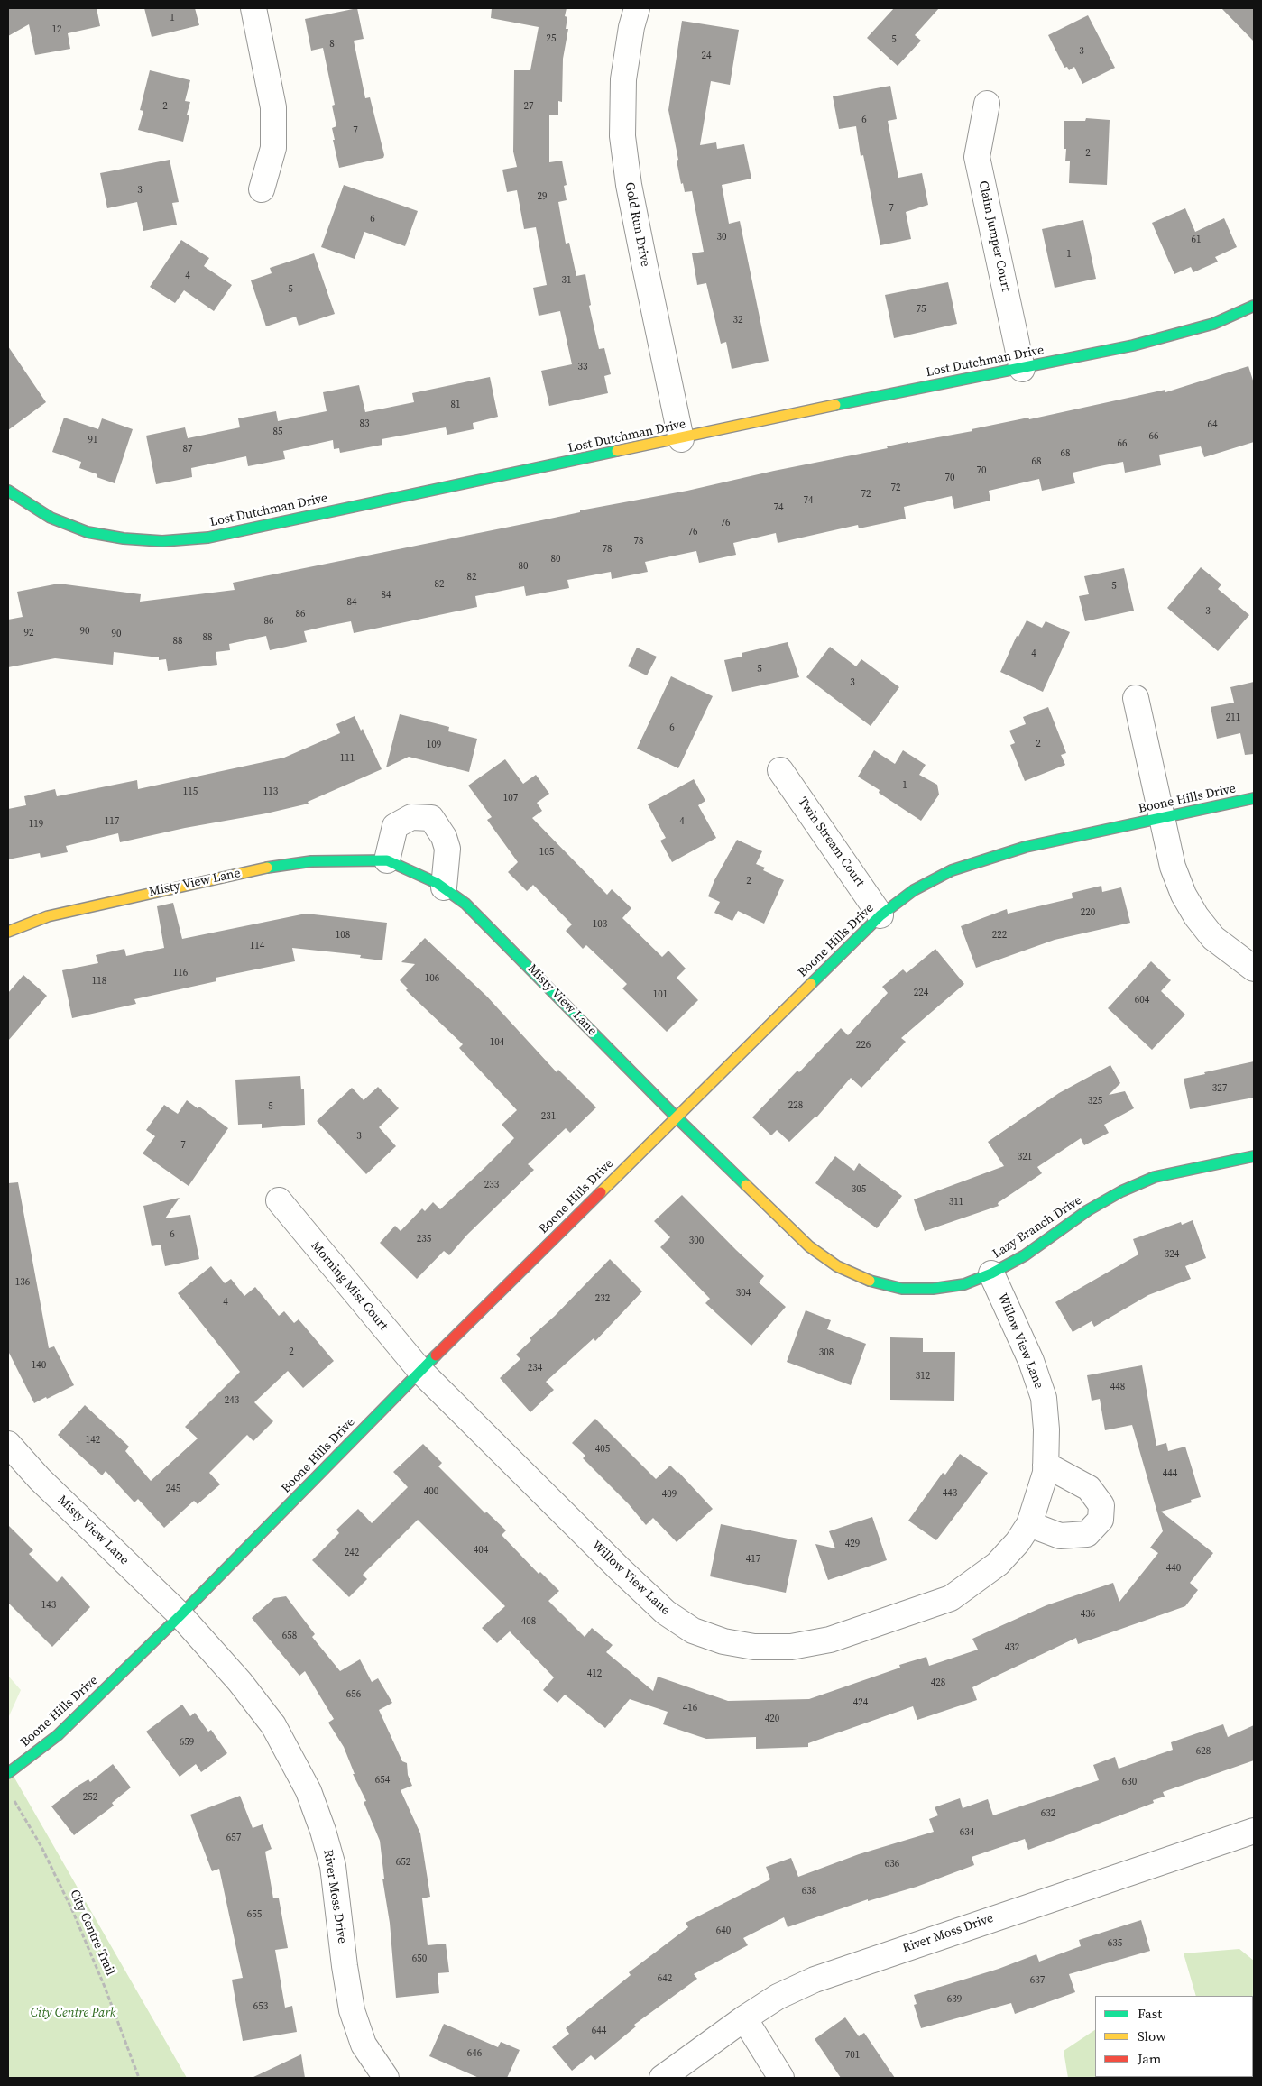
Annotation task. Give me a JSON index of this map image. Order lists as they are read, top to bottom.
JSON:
{
  "streets": {
    "street": [
      "Gold Run Drive",
      "Claim Jumper Court",
      "Lost Dutchman Drive",
      "Boone Hills Drive",
      "Twin Stream Court",
      "Misty View Lane",
      "Lazy Branch Drive",
      "Morning Mist Court",
      "Willow View Lane",
      "River Moss Drive"
    ],
    "path": ["City Centre Trail"]
  },
  "crossings": [
    ["Gold Run Drive", "Lost Dutchman Drive"],
    ["Claim Jumper Court", "Lost Dutchman Drive"],
    ["Boone Hills Drive", "Twin Stream Court"],
    ["Boone Hills Drive", "Misty View Lane"],
    ["Boone Hills Drive", "Lazy Branch Drive"],
    ["Boone Hills Drive", "Morning Mist Court"],
    ["Boone Hills Drive", "Willow View Lane"],
    ["Boone Hills Drive", "River Moss Drive"],
    ["Misty View Lane", "Lazy Branch Drive"],
    ["Misty View Lane", "River Moss Drive"],
    ["Lazy Branch Drive", "Willow View Lane"],
    ["Morning Mist Court", "Willow View Lane"]
  ],
  "parks": ["City Centre Park"],
  "house_numbers": [
    "1",
    "12",
    "25",
    "5",
    "8",
    "3",
    "24",
    "2",
    "27",
    "6",
    "7",
    "2",
    "3",
    "29",
    "7",
    "6",
    "30",
    "61",
    "1",
    "4",
    "31",
    "5",
    "75",
    "32",
    "33",
    "81",
    "83",
    "64",
    "85",
    "66",
    "91",
    "66",
    "87",
    "68",
    "68",
    "70",
    "70",
    "72",
    "72",
    "74",
    "74",
    "76",
    "76",
    "78",
    "78",
    "80",
    "80",
    "82",
    "82",
    "5",
    "84",
    "84",
    "3",
    "86",
    "86",
    "90",
    "92",
    "90",
    "88",
    "88",
    "4",
    "5",
    "3",
    "211",
    "6",
    "2",
    "109",
    "111",
    "1",
    "115",
    "113",
    "107",
    "117",
    "4",
    "119",
    "105",
    "2",
    "220",
    "103",
    "108",
    "222",
    "114",
    "116",
    "106",
    "118",
    "224",
    "101",
    "604",
    "104",
    "226",
    "327",
    "325",
    "228",
    "5",
    "231",
    "3",
    "7",
    "321",
    "233",
    "305",
    "311",
    "6",
    "235",
    "300",
    "324",
    "136",
    "304",
    "232",
    "4",
    "2",
    "308",
    "140",
    "234",
    "312",
    "448",
    "243",
    "142",
    "405",
    "444",
    "245",
    "400",
    "443",
    "409",
    "429",
    "404",
    "242",
    "417",
    "440",
    "143",
    "436",
    "408",
    "658",
    "432",
    "412",
    "428",
    "656",
    "424",
    "416",
    "420",
    "659",
    "628",
    "654",
    "630",
    "252",
    "632",
    "634",
    "657",
    "652",
    "636",
    "638",
    "655",
    "640",
    "635",
    "650",
    "642",
    "637",
    "639",
    "653",
    "644",
    "646",
    "701"
  ],
  "legend": ["Fast", "Slow", "Jam"]
}
